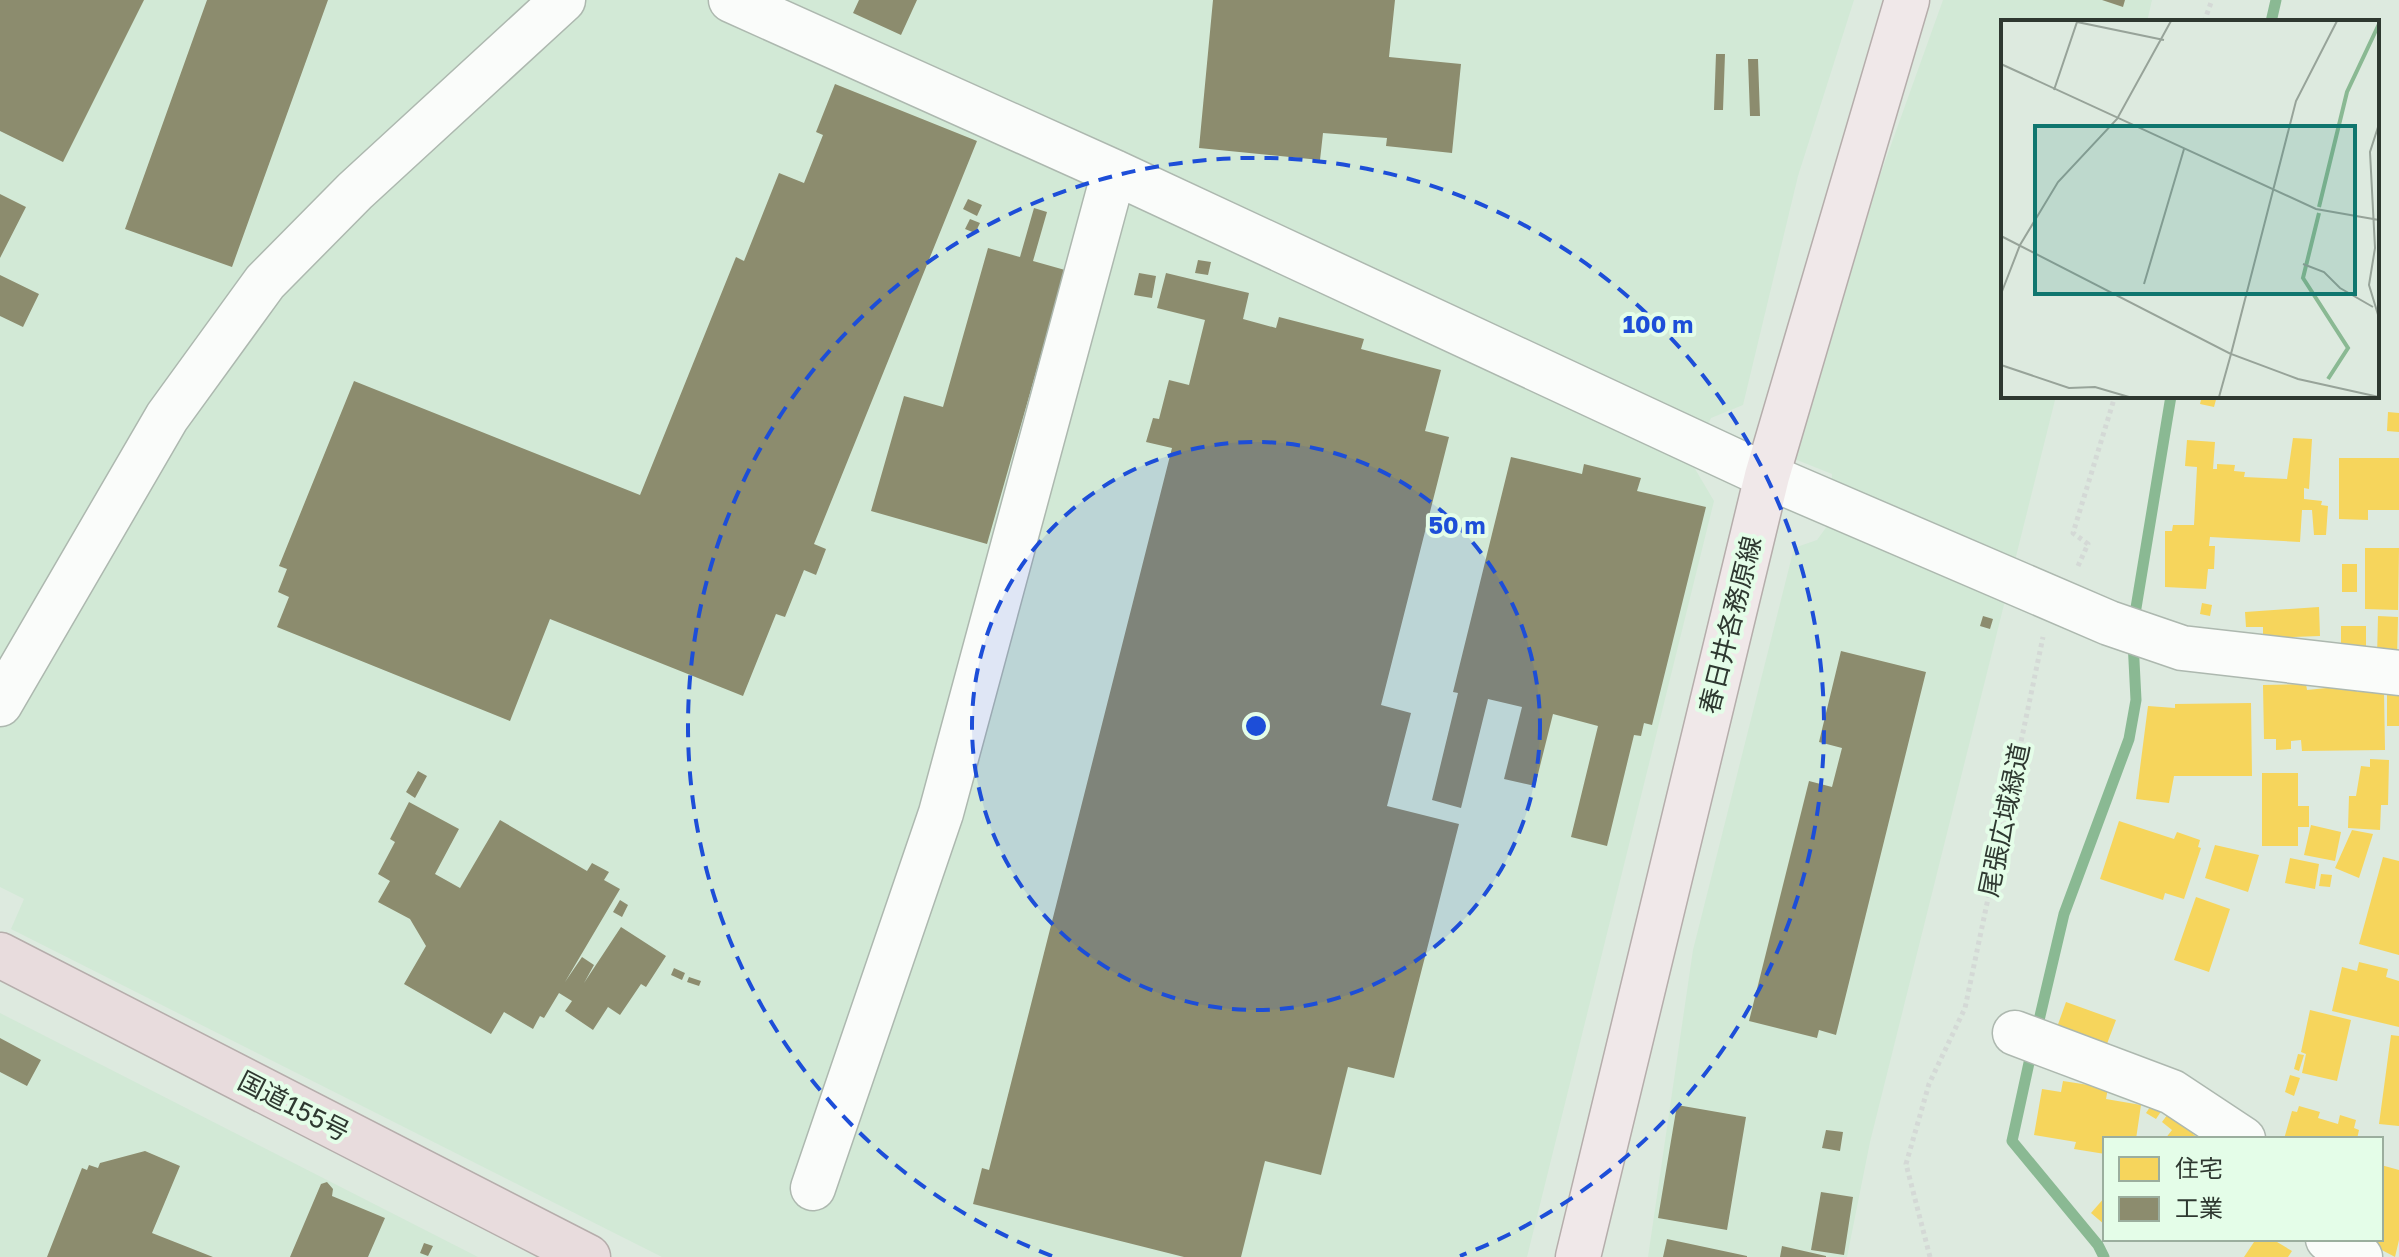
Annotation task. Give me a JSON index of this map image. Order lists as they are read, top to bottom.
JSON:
{
  "streets": {
    "highway": ["国道155号"],
    "main road": ["春日井各務原線"],
    "path": ["尾張広域緑道"]
  },
  "legend": ["住宅", "工業"],
  "rings": ["100 m", "50 m"]
}
